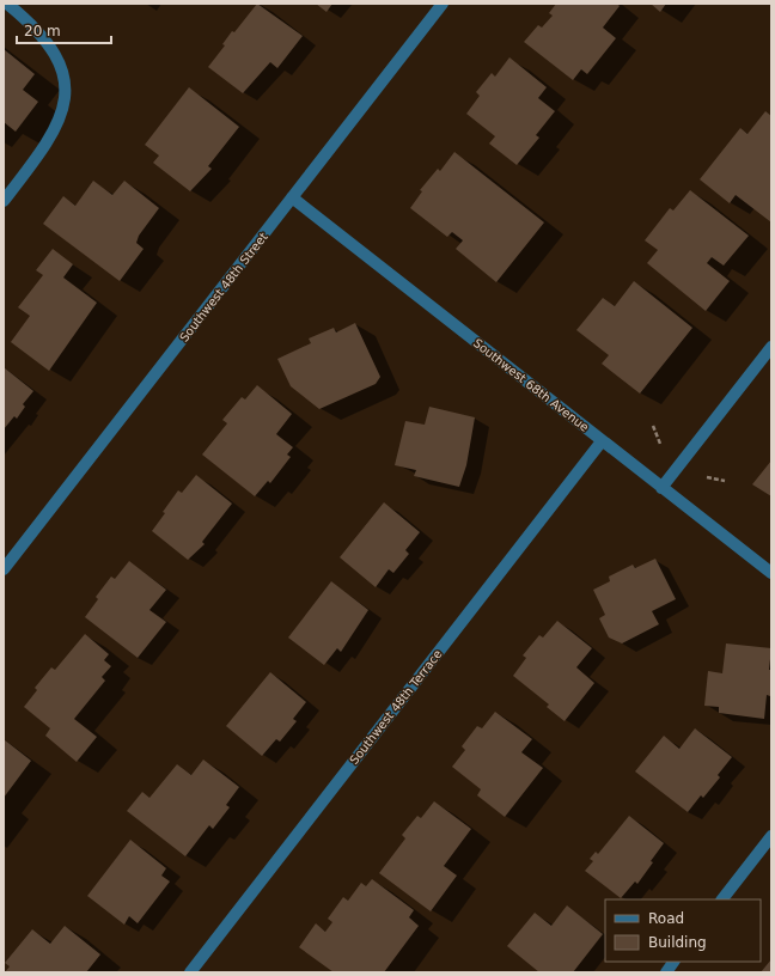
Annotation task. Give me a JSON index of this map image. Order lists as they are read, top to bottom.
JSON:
{
  "streets": {
    "street": ["Southwest 48th Street", "Southwest 68th Avenue", "Southwest 48th Terrace"]
  },
  "crossings": [
    ["Southwest 48th Street", "Southwest 68th Avenue"],
    ["Southwest 68th Avenue", "Southwest 48th Terrace"]
  ],
  "legend": ["Road", "Building"],
  "scale_bar": "20 m"
}
